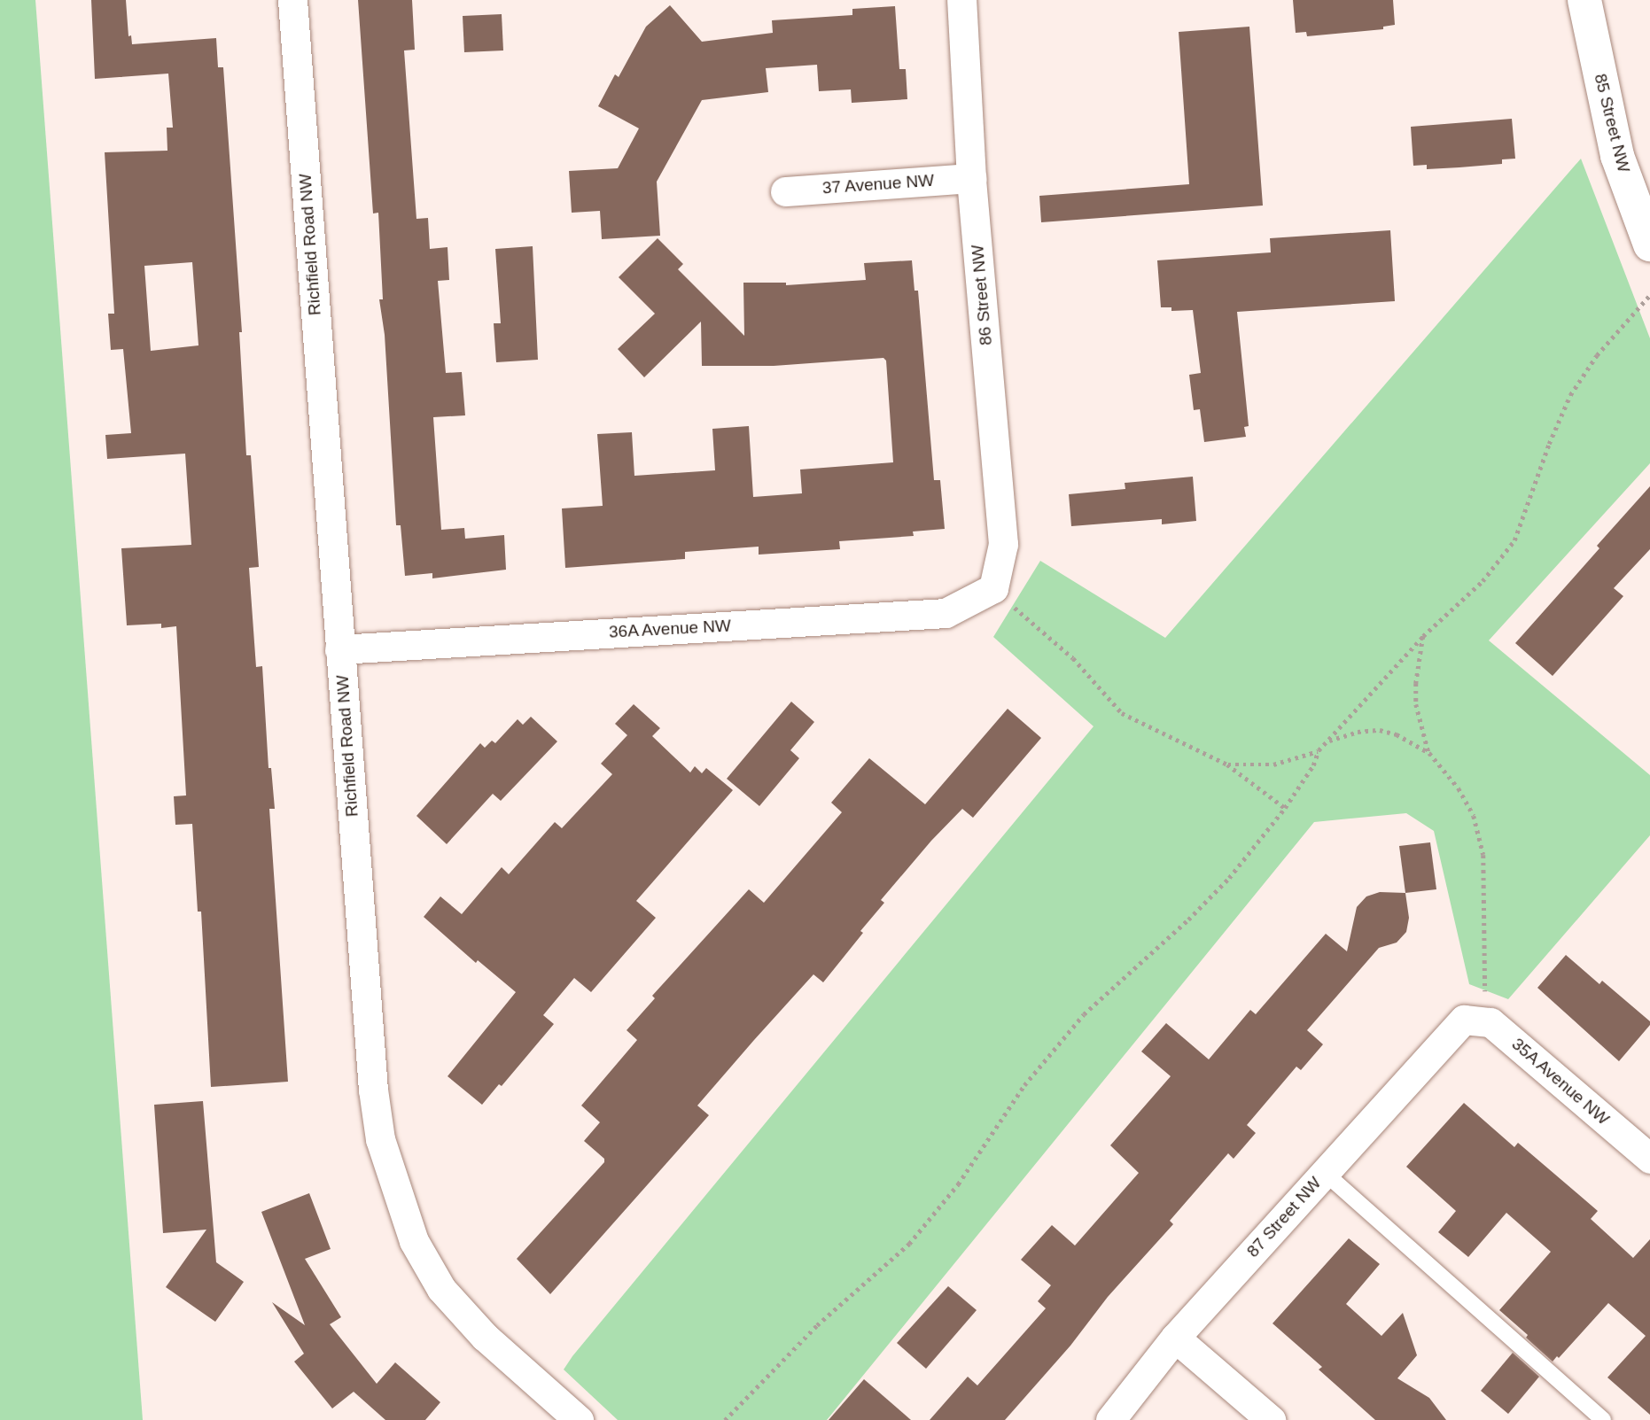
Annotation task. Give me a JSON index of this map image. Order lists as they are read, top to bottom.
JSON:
{
  "streets": {
    "street": [
      "85 Street NW",
      "37 Avenue NW",
      "Richfield Road NW",
      "86 Street NW",
      "36A Avenue NW",
      "35A Avenue NW",
      "87 Street NW"
    ]
  },
  "crossings": [
    ["37 Avenue NW", "86 Street NW"],
    ["Richfield Road NW", "36A Avenue NW"],
    ["86 Street NW", "36A Avenue NW"],
    ["35A Avenue NW", "87 Street NW"]
  ]
}
